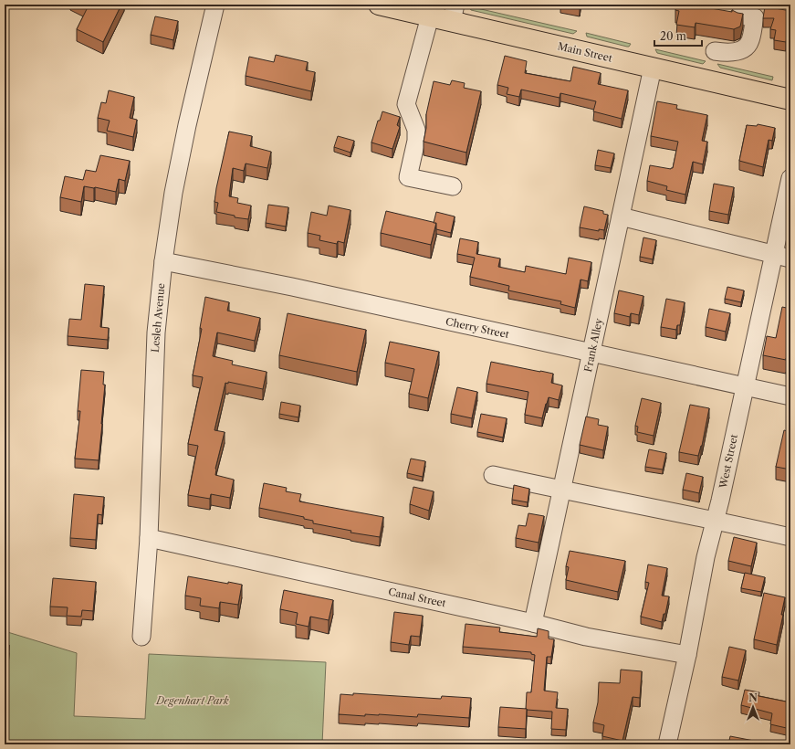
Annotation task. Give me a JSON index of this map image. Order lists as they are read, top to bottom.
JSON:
{
  "streets": {
    "main road": ["Main Street"],
    "street": [
      "Lesleh Avenue",
      "Cherry Street",
      "Frank Alley",
      "West Street",
      "Canal Street"
    ]
  },
  "crossings": [
    ["Main Street", "Frank Alley"],
    ["Lesleh Avenue", "Cherry Street"],
    ["Lesleh Avenue", "Canal Street"],
    ["Cherry Street", "Frank Alley"],
    ["Cherry Street", "West Street"],
    ["Frank Alley", "Canal Street"],
    ["West Street", "Canal Street"]
  ],
  "parks": ["Degenhart Park"],
  "scale_bar": "20 m",
  "north": "top"
}
